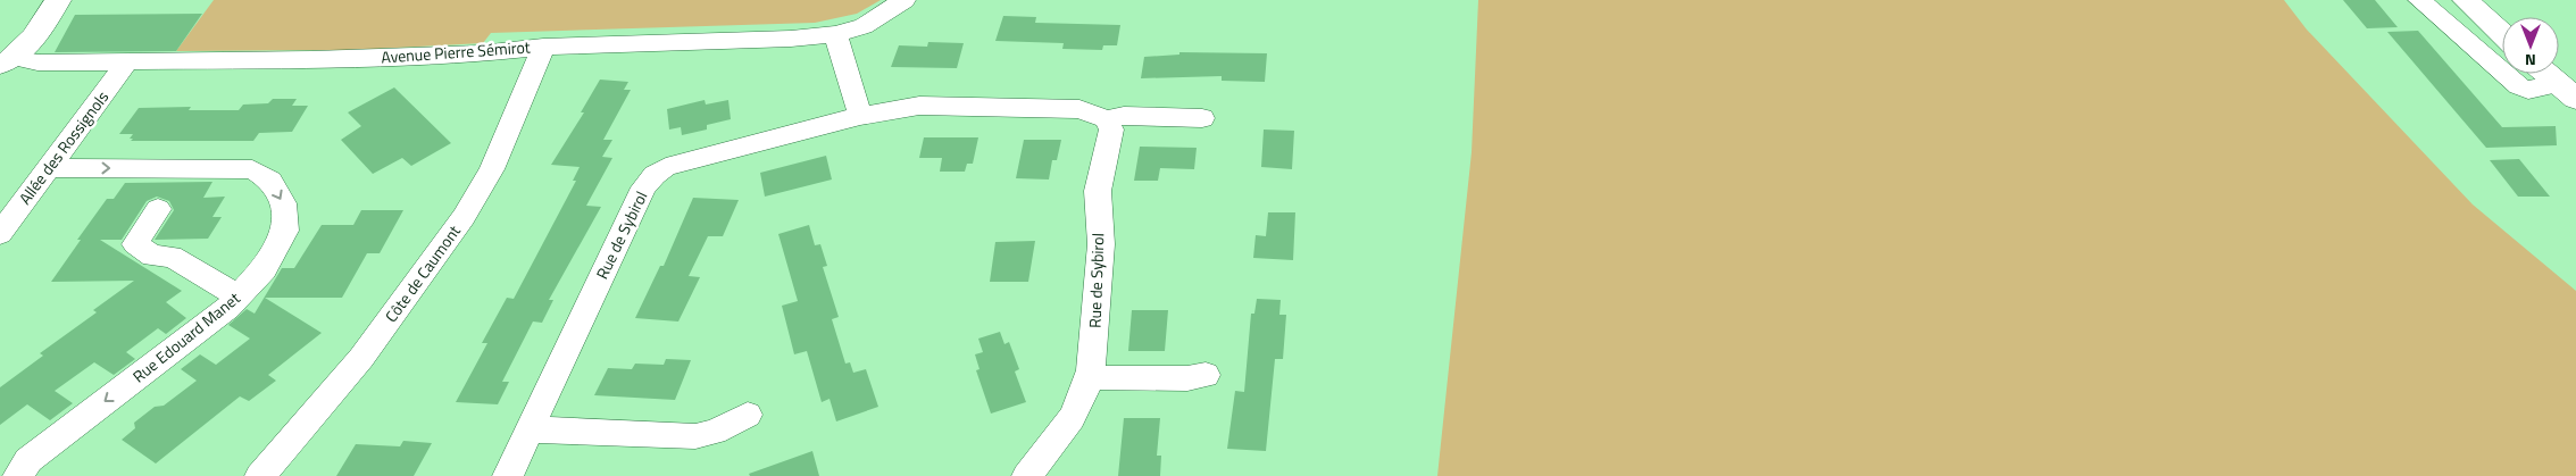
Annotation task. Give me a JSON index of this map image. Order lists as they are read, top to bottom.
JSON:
{
  "streets": {
    "street": [
      "Avenue Pierre Sémirot",
      "Allée des Rossignols",
      "Rue de Sybirol",
      "Côte de Caumont",
      "Rue Edouard Manet"
    ]
  },
  "crossings": [
    ["Avenue Pierre Sémirot", "Allée des Rossignols"],
    ["Avenue Pierre Sémirot", "Côte de Caumont"],
    ["Allée des Rossignols", "Rue Edouard Manet"]
  ],
  "north": "bottom"
}
